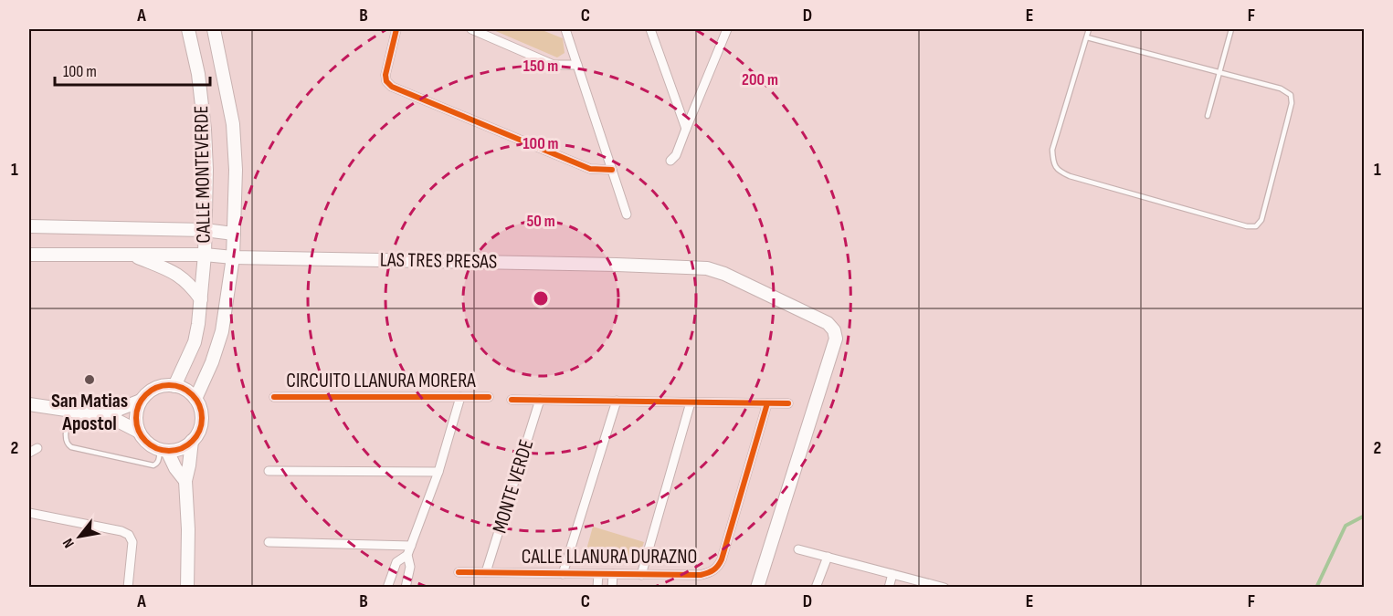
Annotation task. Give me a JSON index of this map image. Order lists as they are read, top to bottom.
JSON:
{
  "streets": {
    "main road": ["CALLE MONTEVERDE", "LAS TRES PRESAS"],
    "street": ["CIRCUITO LLANURA MORERA", "MONTE VERDE", "CALLE LLANURA DURAZNO"]
  },
  "crossings": [
    ["CALLE MONTEVERDE", "LAS TRES PRESAS"],
    ["MONTE VERDE", "CALLE LLANURA DURAZNO"]
  ],
  "places": ["San Matias Apostol"],
  "scale_bar": "100 m",
  "north": "bottom left",
  "grid": {
    "columns": [
      "A",
      "B",
      "C",
      "D",
      "E",
      "F"
    ],
    "rows": ["1", "2"]
  },
  "rings": [
    "150 m",
    "200 m",
    "100 m",
    "50 m"
  ]
}
